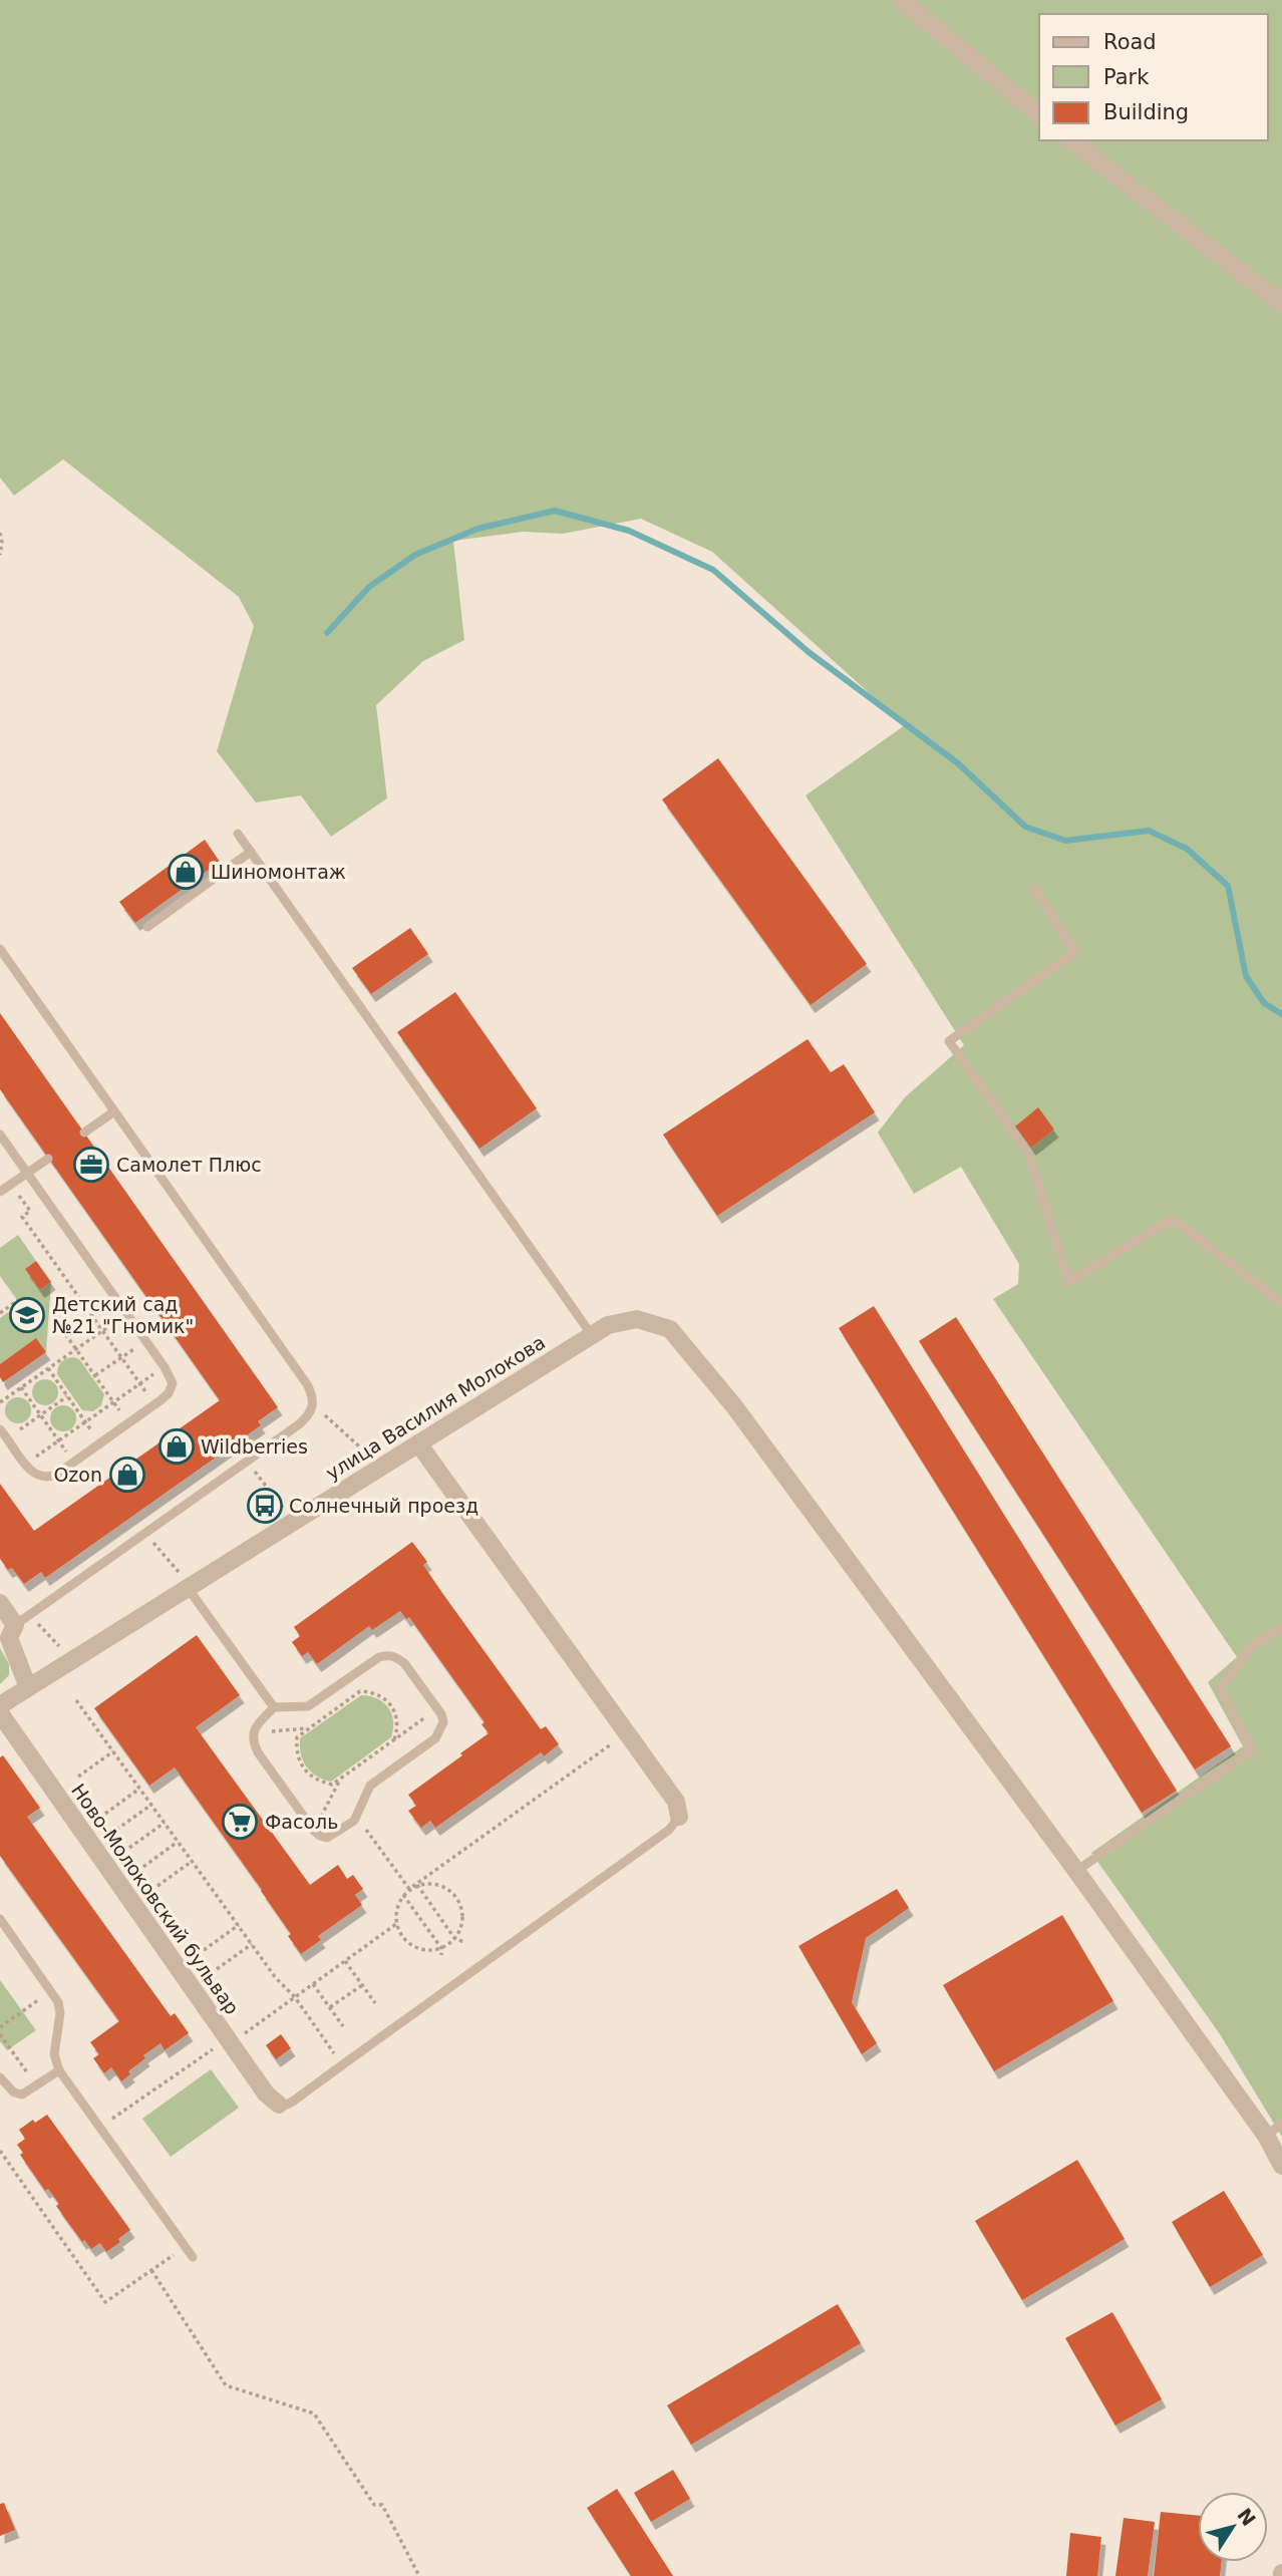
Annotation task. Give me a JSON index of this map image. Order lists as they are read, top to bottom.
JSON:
{
  "streets": {
    "street": ["улица Василия Молокова", "Ново-Молоковский бульвар"]
  },
  "places": {
    "shop": ["Шиномонтаж", "Wildberries", "Ozon"],
    "office": ["Самолет Плюс"],
    "school or university": ["Детский сад №21 \"Гномик\""],
    "bus stop": ["Солнечный проезд"],
    "supermarket": ["Фасоль"]
  },
  "legend": ["Road", "Park", "Building"],
  "north": "top right"
}
